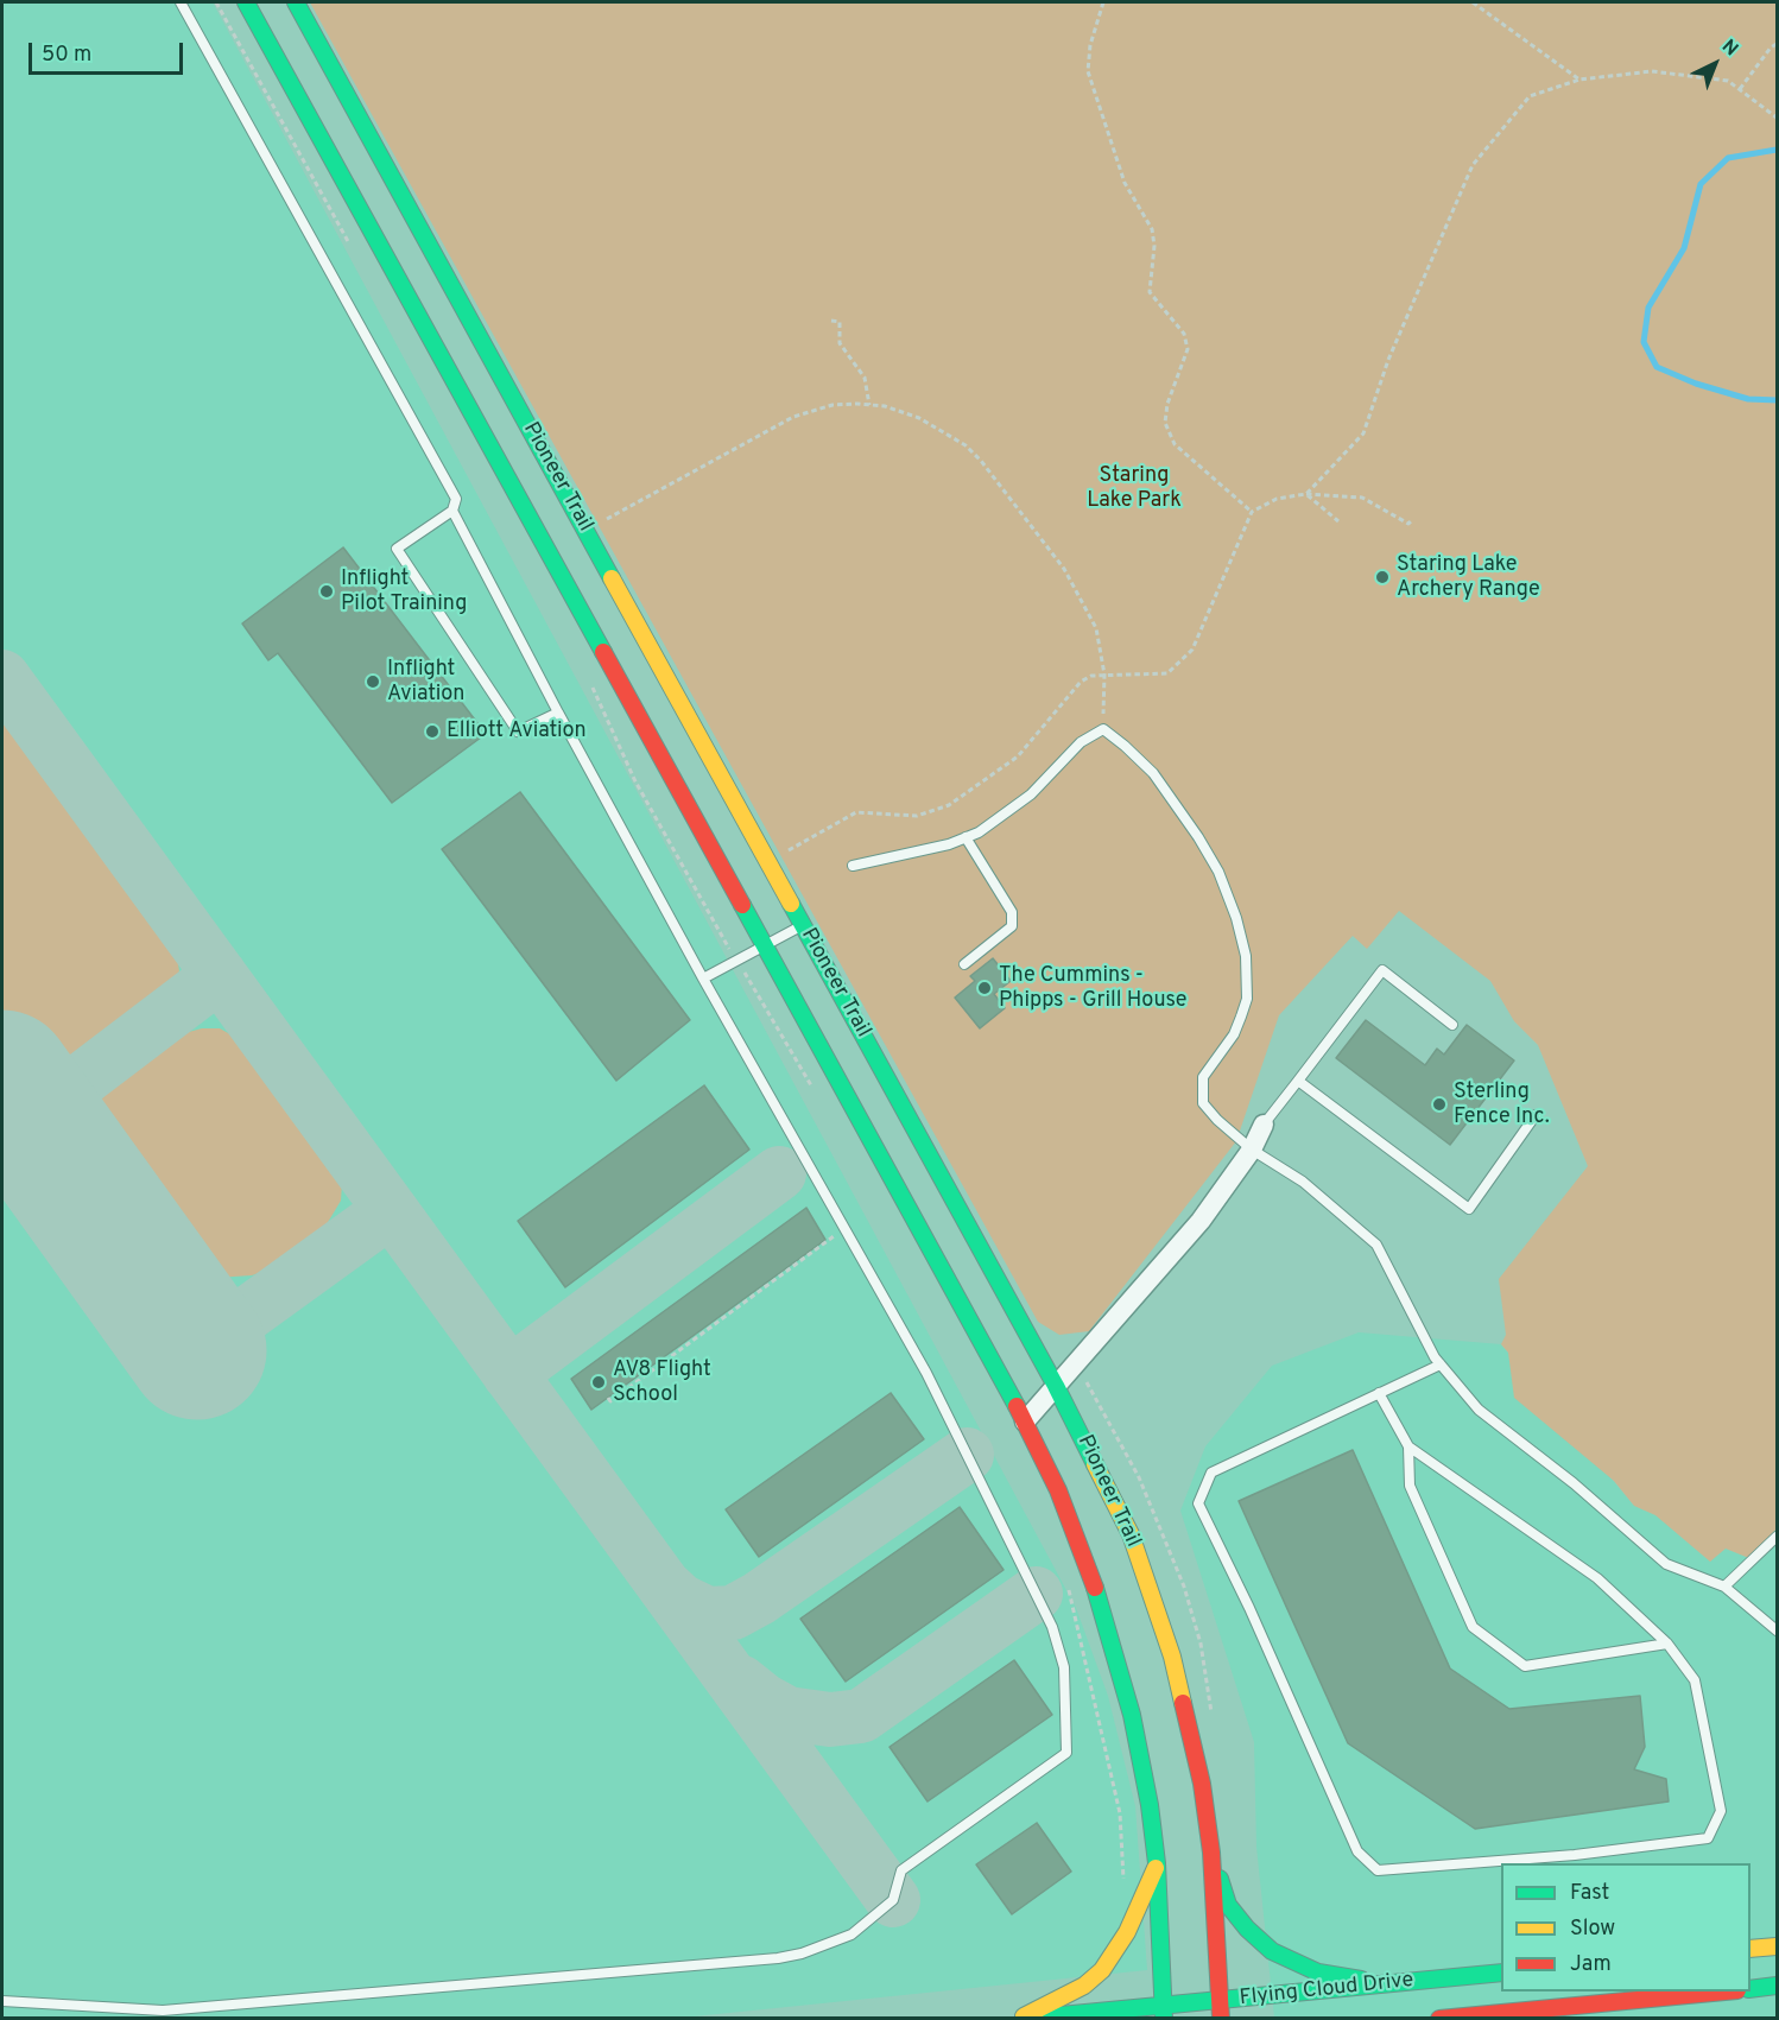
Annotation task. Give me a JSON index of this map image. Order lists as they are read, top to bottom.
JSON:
{
  "streets": {
    "main road": ["Pioneer Trail", "Flying Cloud Drive"]
  },
  "crossings": [
    ["Pioneer Trail", "Flying Cloud Drive"]
  ],
  "parks": ["Staring Lake Park"],
  "places": [
    "Staring Lake Archery Range",
    "Inflight Pilot Training",
    "Inflight Aviation",
    "Elliott Aviation",
    "The Cummins - Phipps - Grill House",
    "Sterling Fence Inc.",
    "AV8 Flight School"
  ],
  "legend": ["Fast", "Slow", "Jam"],
  "scale_bar": "50 m",
  "north": "top right"
}
